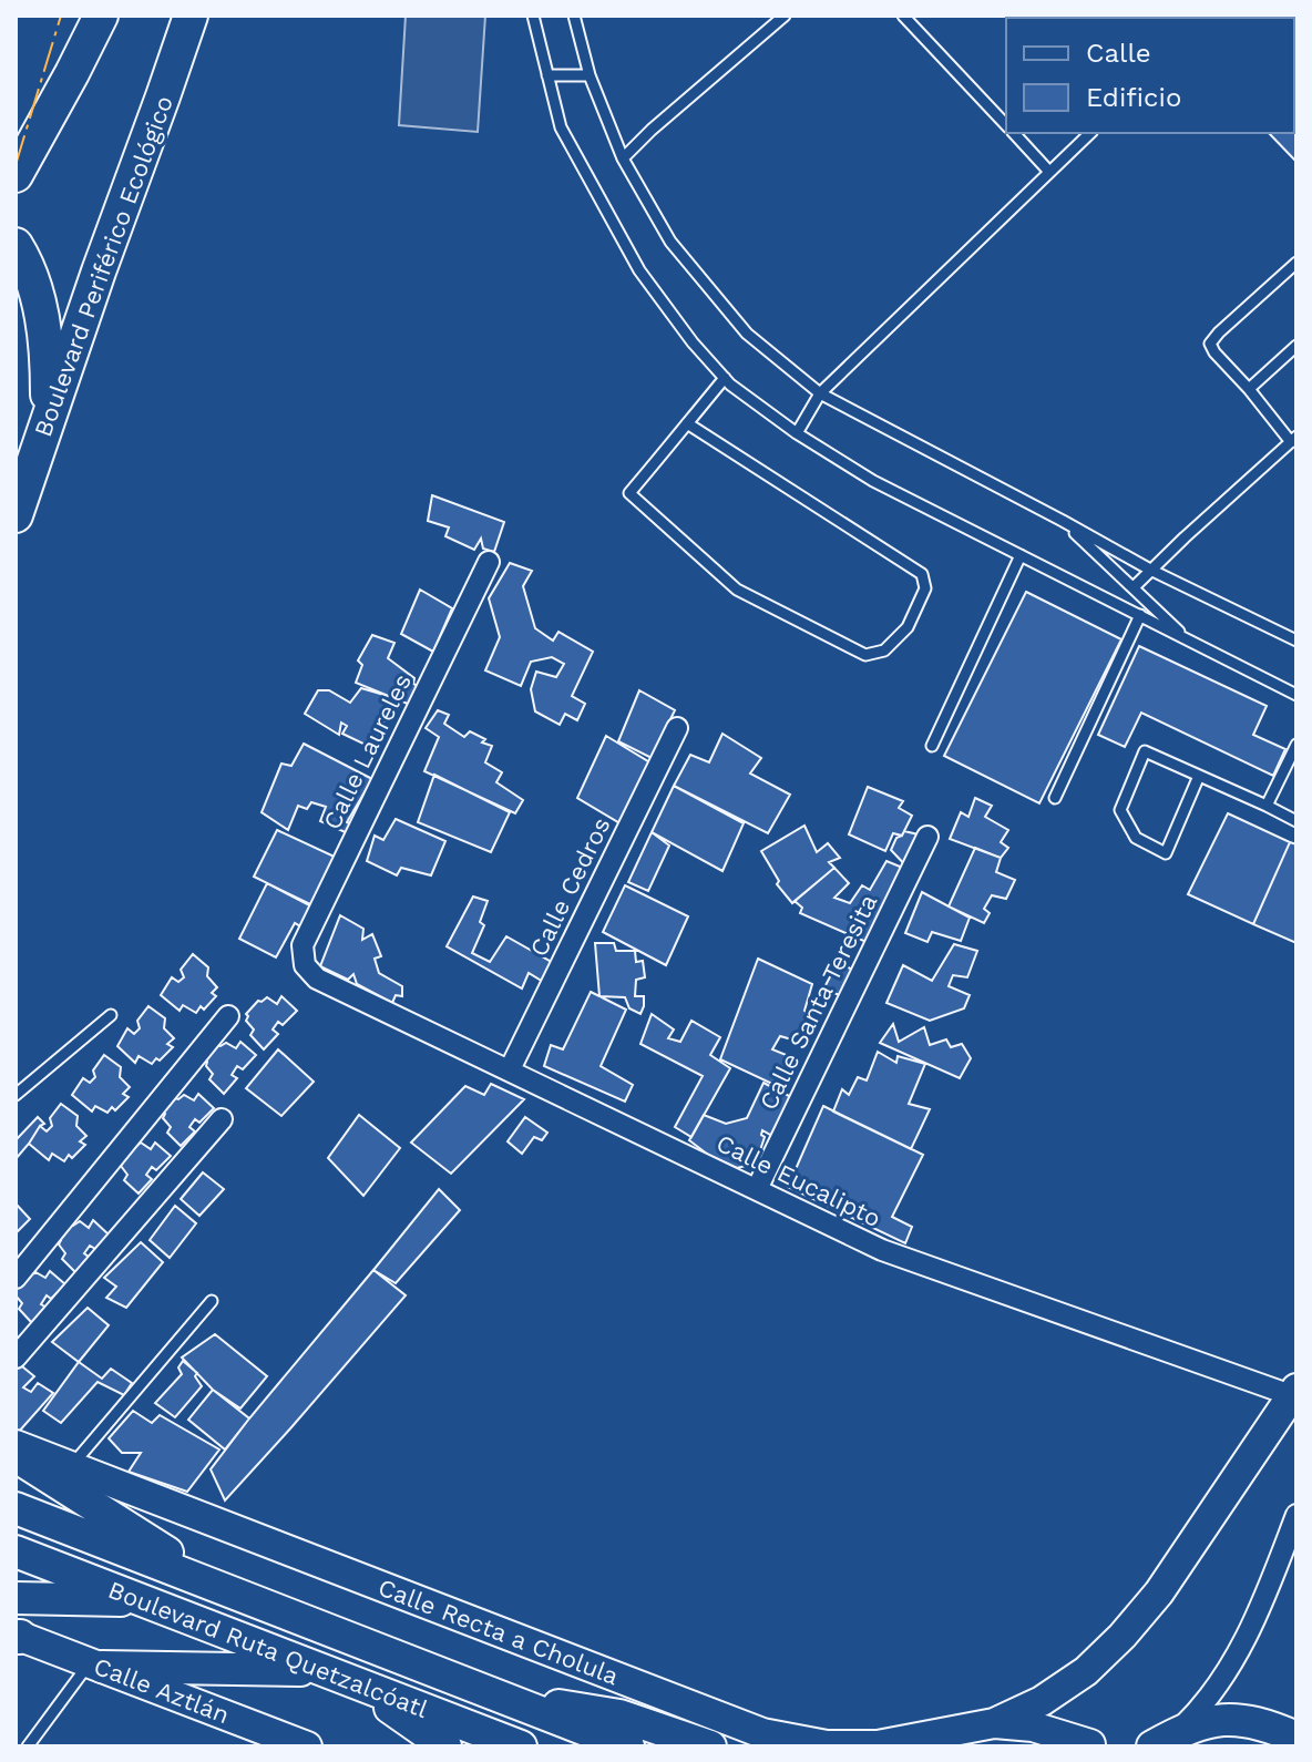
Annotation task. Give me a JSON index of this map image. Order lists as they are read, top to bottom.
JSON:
{
  "streets": {
    "highway": ["Boulevard Periférico Ecológico"],
    "main road": ["Calle Recta a Cholula", "Boulevard Ruta Quetzalcóatl", "Calle Aztlán"],
    "street": [
      "Calle Laureles",
      "Calle Cedros",
      "Calle Santa Teresita",
      "Calle Eucalipto"
    ]
  },
  "crossings": [
    ["Calle Laureles", "Calle Eucalipto"],
    ["Calle Cedros", "Calle Eucalipto"],
    ["Calle Santa Teresita", "Calle Eucalipto"]
  ],
  "legend": ["Calle", "Edificio"]
}
